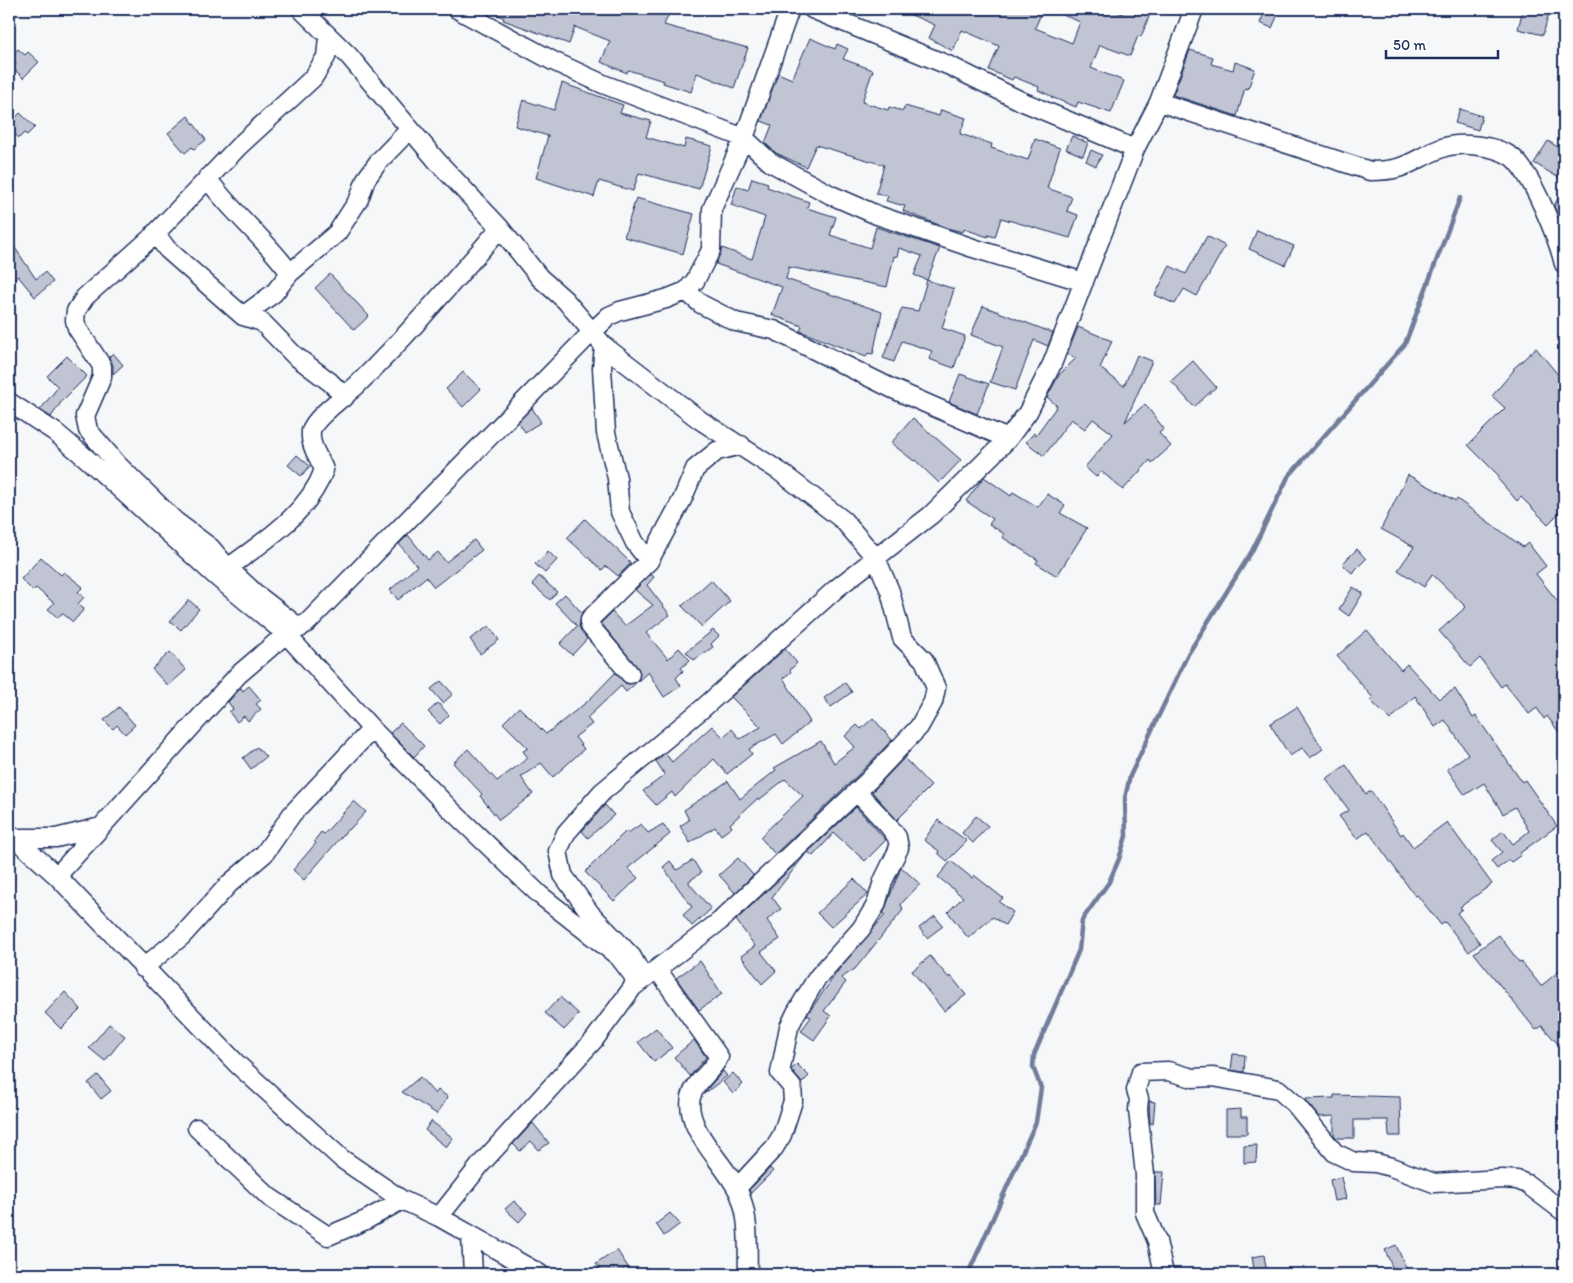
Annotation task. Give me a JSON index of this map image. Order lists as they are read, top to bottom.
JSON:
{
  "scale_bar": "50 m"
}
